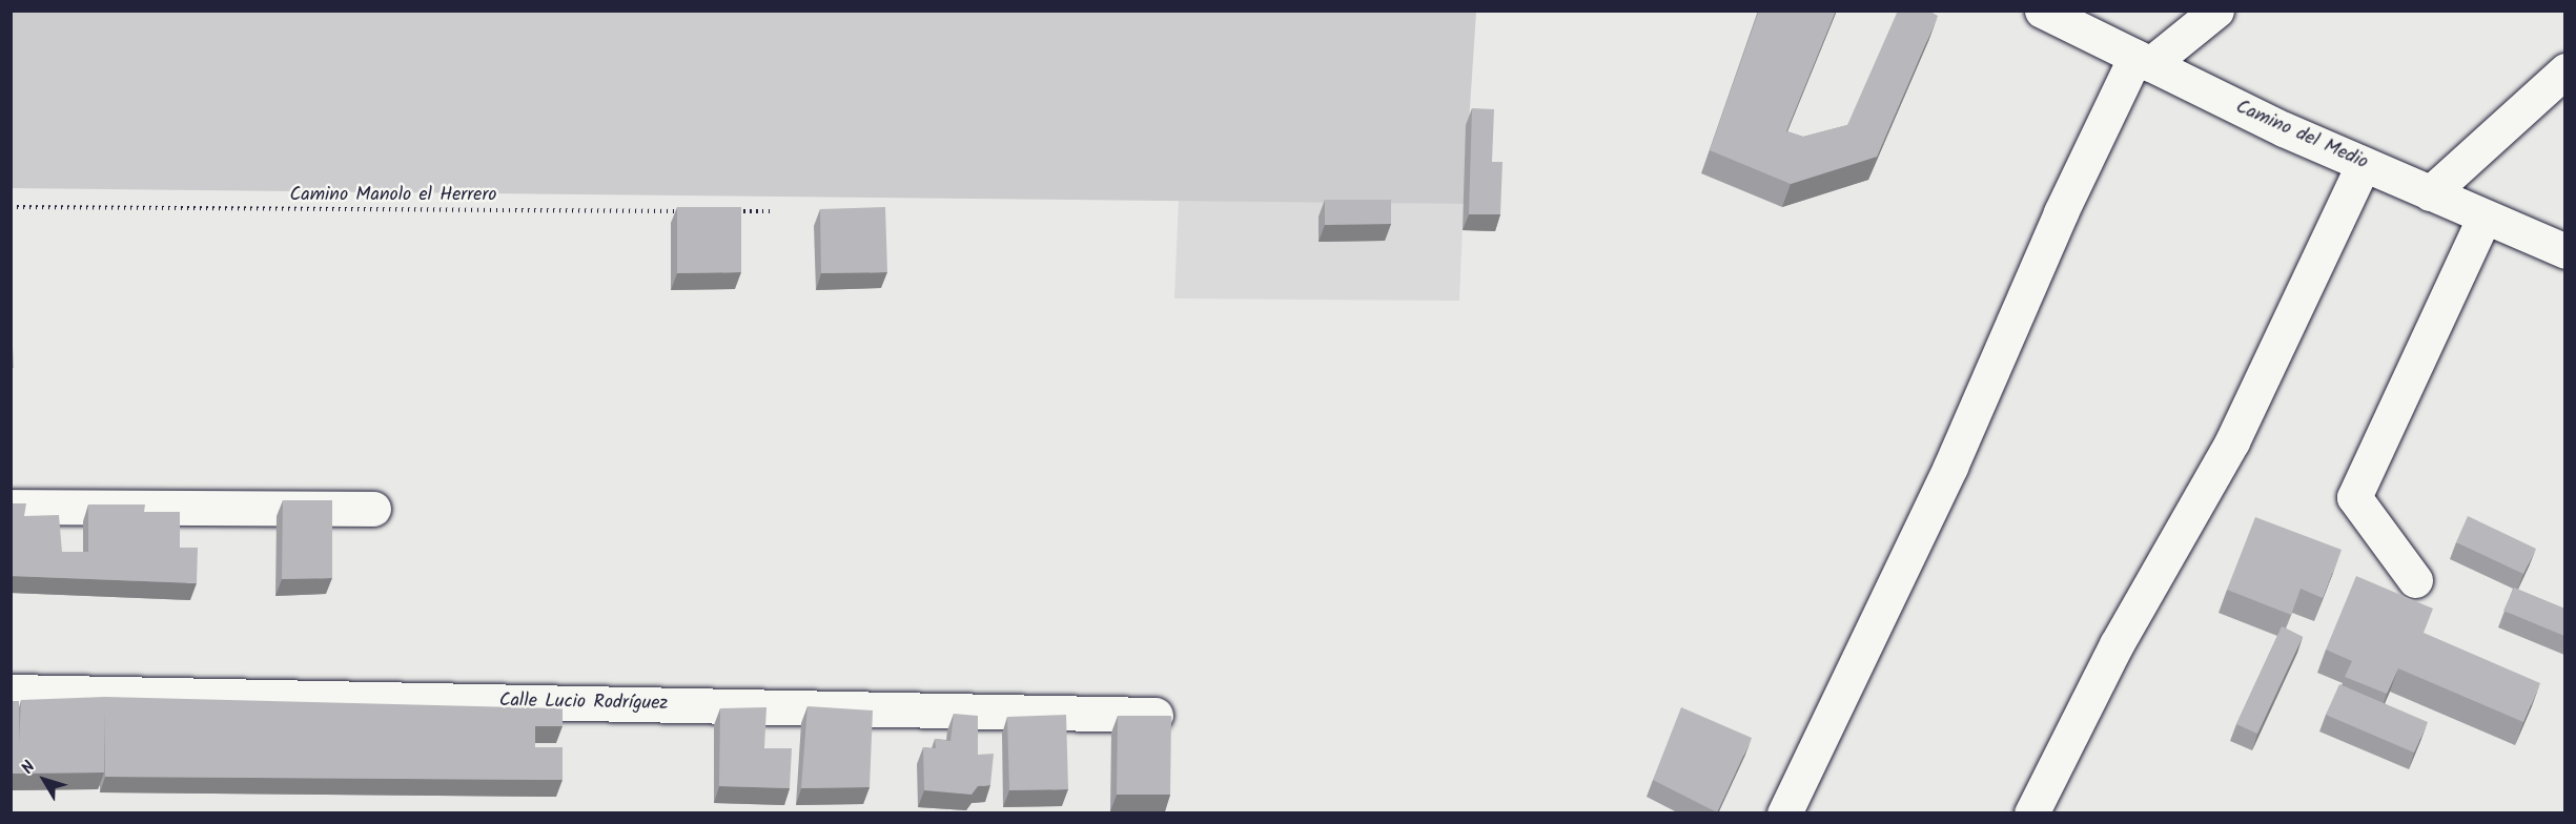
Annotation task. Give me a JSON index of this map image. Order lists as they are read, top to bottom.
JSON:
{
  "streets": {
    "street": ["Camino del Medio", "Calle Lucio Rodríguez"],
    "path": ["Camino Manolo el Herrero"]
  },
  "north": "top left"
}
